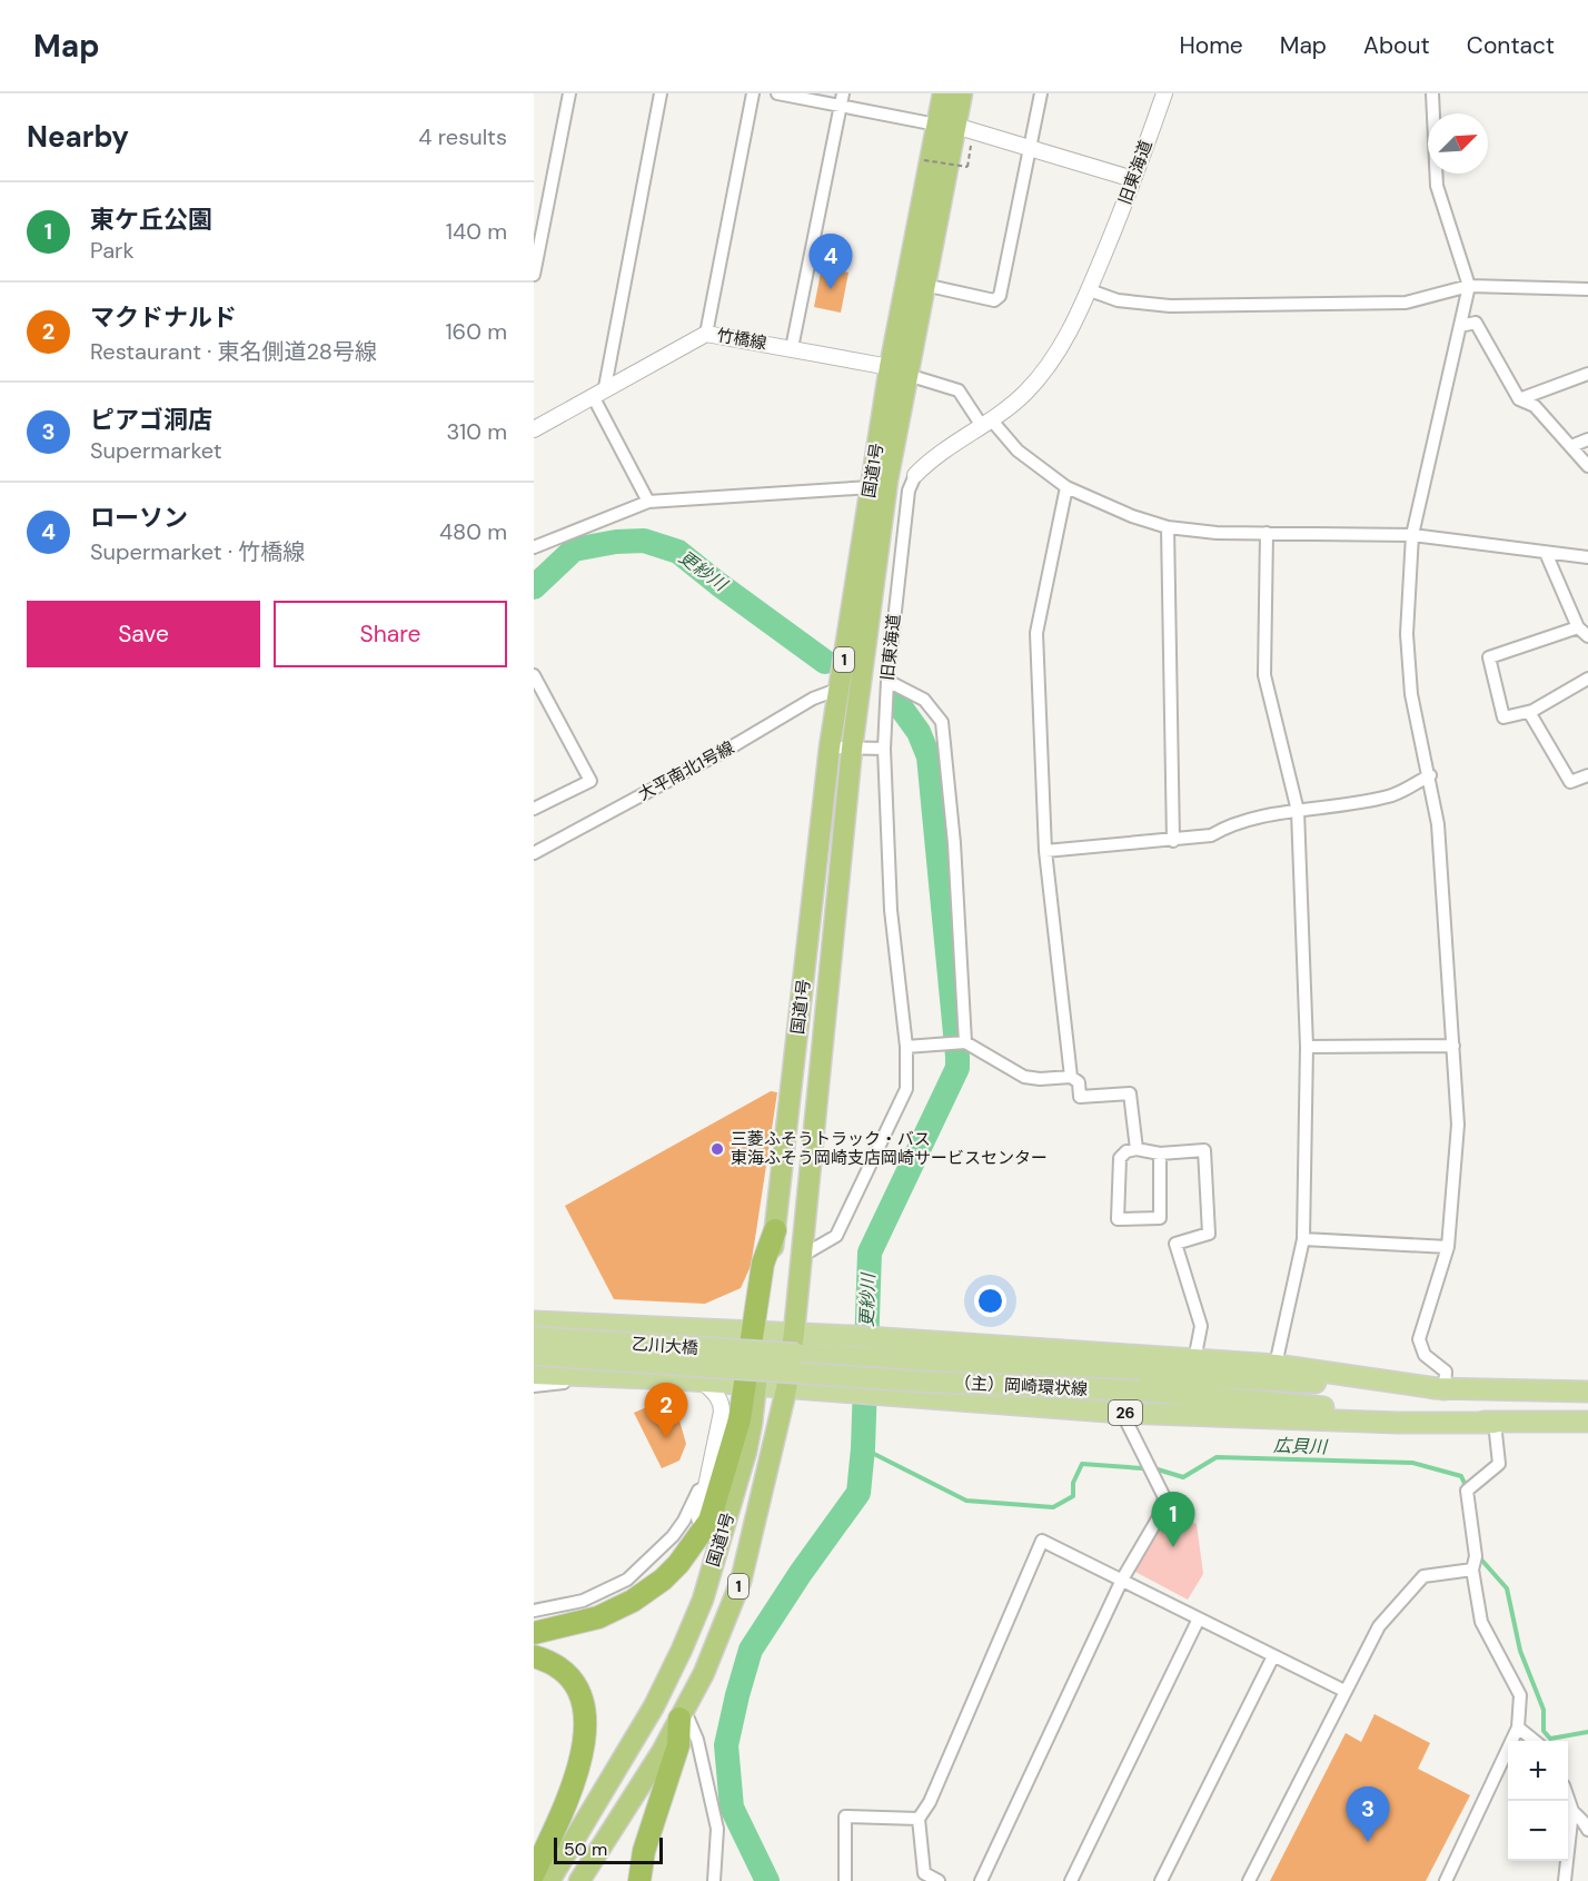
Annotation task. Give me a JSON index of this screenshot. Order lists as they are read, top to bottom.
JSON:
{
  "streets": {
    "highway": ["国道1号", "1"],
    "main road": ["乙川大橋", "（主）岡崎環状線", "26"],
    "street": ["旧東海道", "竹橋線", "大平南北1号線"]
  },
  "crossings": [
    ["旧東海道", "国道1号"],
    ["竹橋線", "国道1号"],
    ["国道1号", "大平南北1号線"],
    ["国道1号", "26"],
    ["乙川大橋", "（主）岡崎環状線"],
    ["乙川大橋", "26"],
    ["（主）岡崎環状線", "26"]
  ],
  "water": ["更紗川", "広貝川"],
  "places": ["三菱ふそうトラック・バス 東海ふそう岡崎支店岡崎サービスセンター"],
  "scale_bar": "50 m",
  "north": "top right",
  "page": {
    "header": "Map",
    "nav": [
      "Home",
      "Map",
      "About",
      "Contact"
    ],
    "heading": ["Nearby", "4 results"],
    "list": [
      {
        "mark": "1",
        "name": "東ケ丘公園",
        "note": "Park",
        "value": "140 m"
      },
      {
        "mark": "2",
        "name": "マクドナルド",
        "note": "Restaurant · 東名側道28号線",
        "value": "160 m"
      },
      {
        "mark": "3",
        "name": "ピアゴ洞店",
        "note": "Supermarket",
        "value": "310 m"
      },
      {
        "mark": "4",
        "name": "ローソン",
        "note": "Supermarket · 竹橋線",
        "value": "480 m"
      }
    ],
    "pins": [
      "4",
      "2",
      "1",
      "3"
    ],
    "buttons": ["Save", "Share"],
    "map_buttons": ["+", "−"],
    "scale": "50 m"
  }
}
